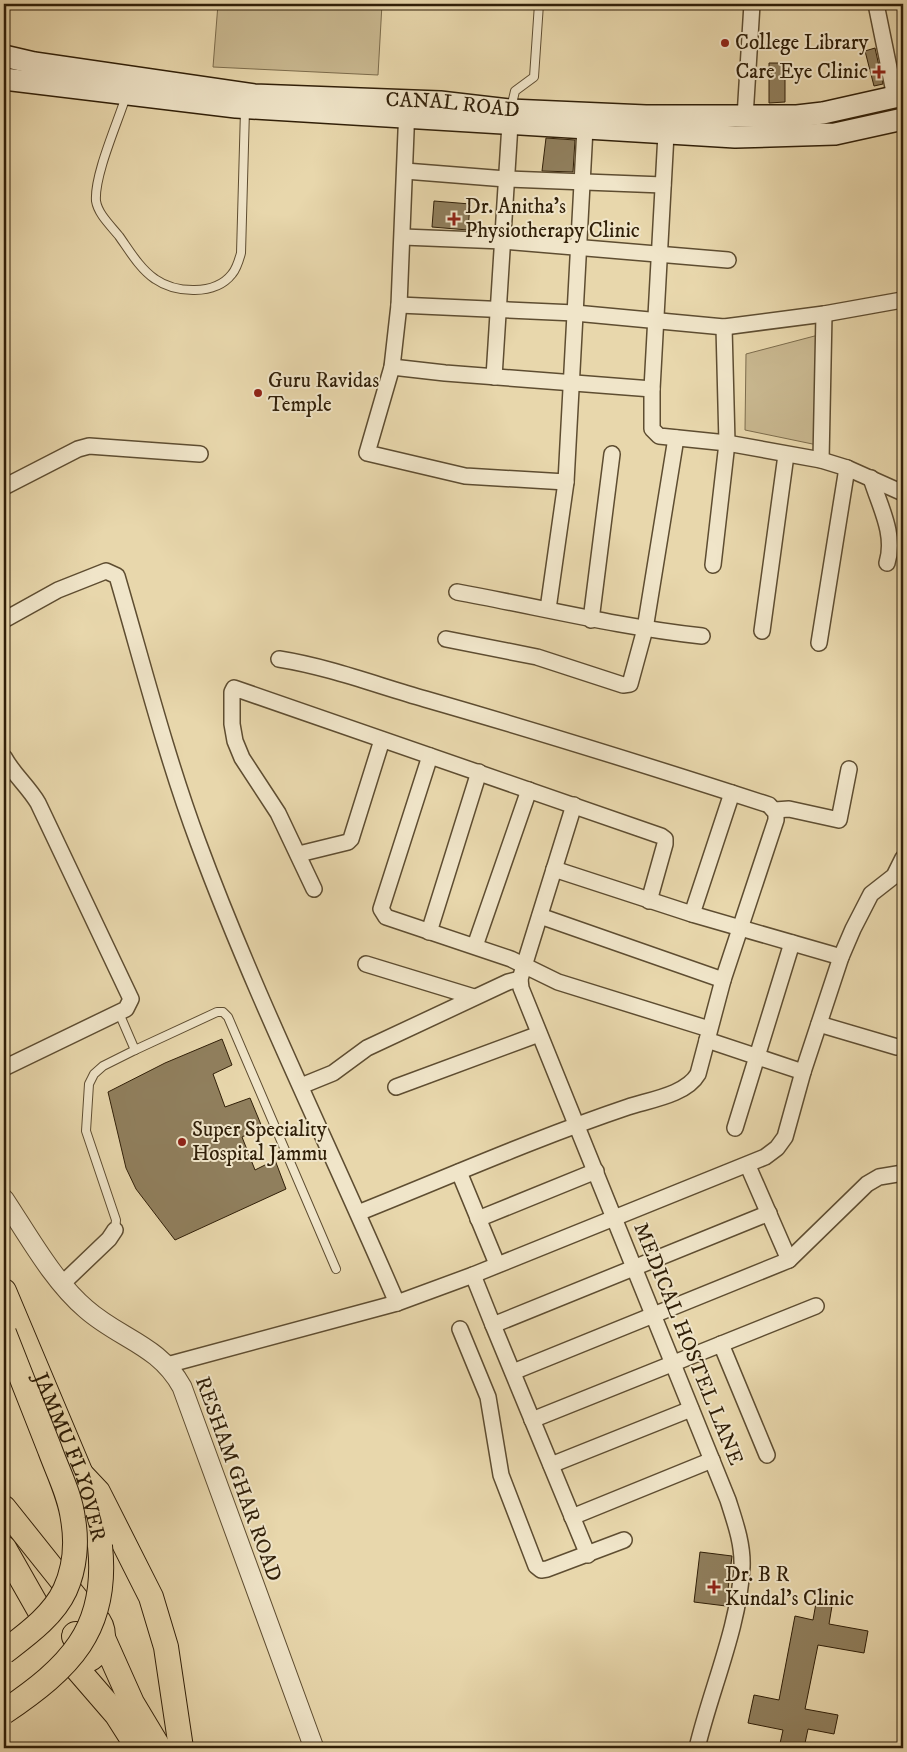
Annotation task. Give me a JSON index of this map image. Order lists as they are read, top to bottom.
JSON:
{
  "streets": {
    "main road": ["CANAL ROAD", "JAMMU FLYOVER"],
    "street": ["MEDICAL HOSTEL LANE", "RESHAM GHAR ROAD"]
  },
  "places": {
    "other": ["College Library", "Guru Ravidas Temple", "Super Speciality Hospital Jammu"],
    "health": ["Care Eye Clinic", "Dr. Anitha's Physiotherapy Clinic", "Dr. B R Kundal's Clinic"]
  }
}
